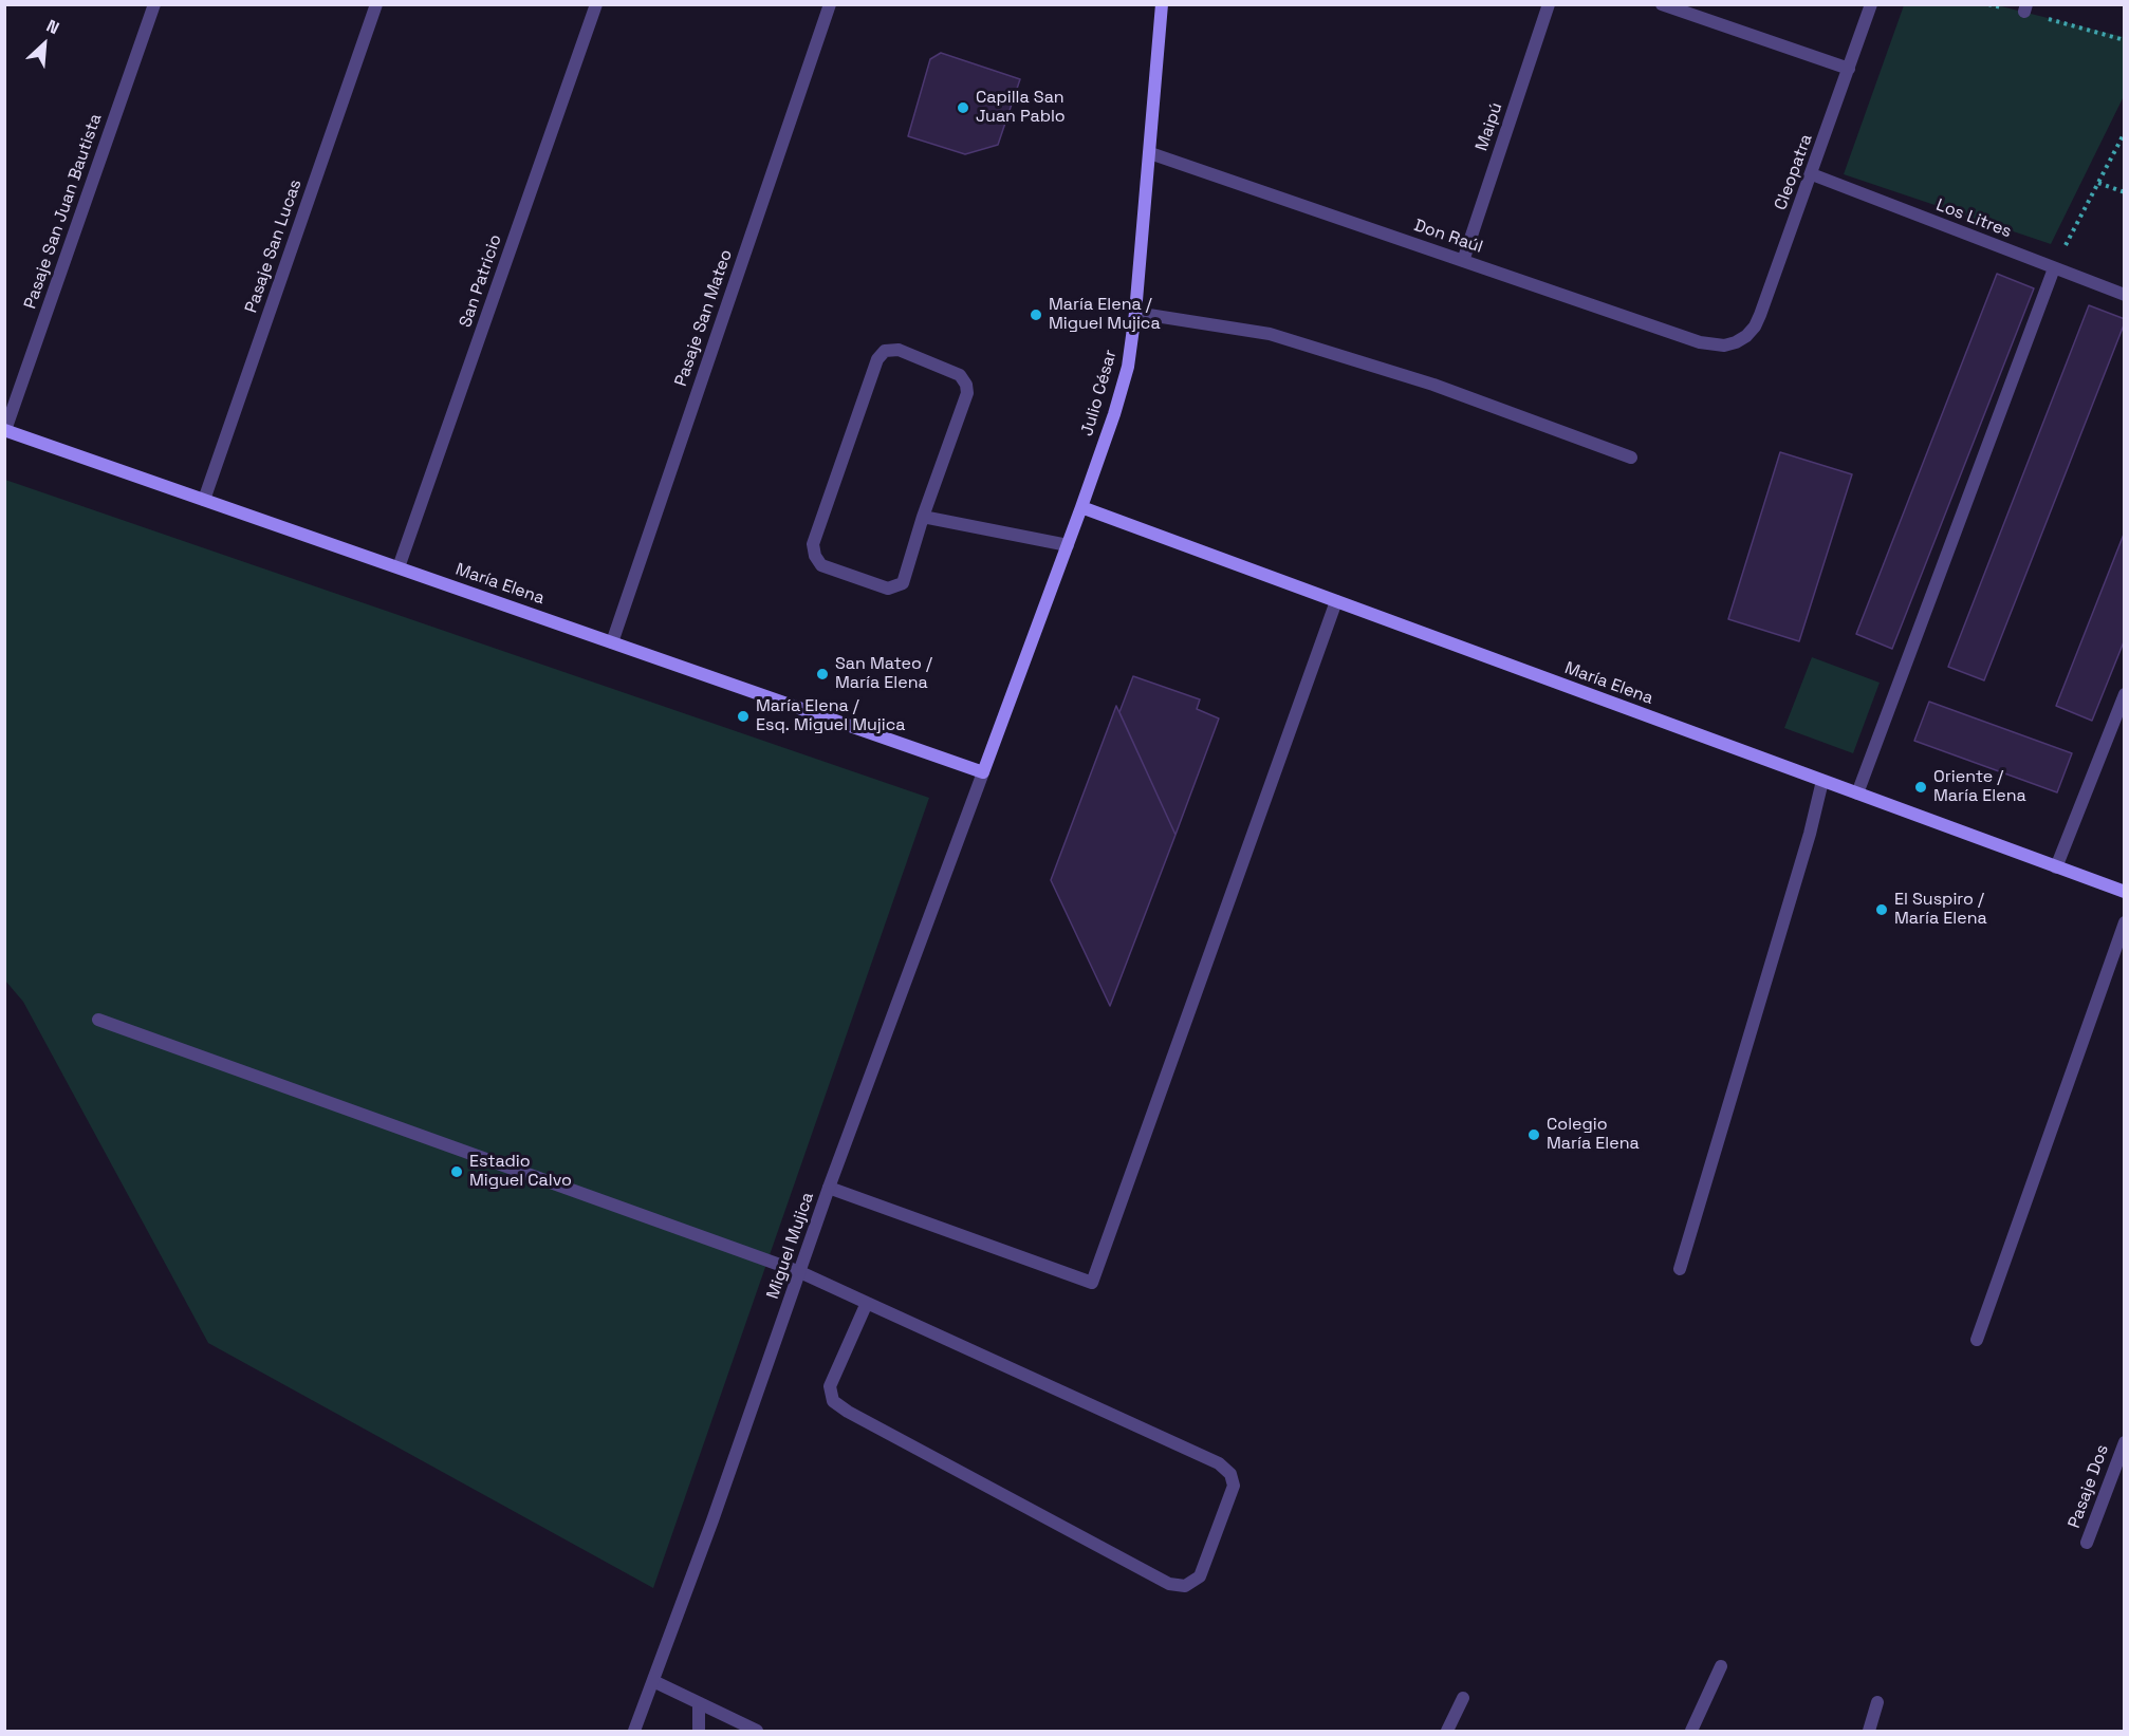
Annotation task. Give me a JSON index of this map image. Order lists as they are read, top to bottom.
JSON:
{
  "streets": {
    "street": [
      "Maipú",
      "Cleopatra",
      "Pasaje San Juan Bautista",
      "Los Litres",
      "Don Raúl",
      "Pasaje San Lucas",
      "San Patricio",
      "Pasaje San Mateo",
      "Julio César",
      "María Elena",
      "Miguel Mujica",
      "Pasaje Dos"
    ]
  },
  "crossings": [
    ["Maipú", "Don Raúl"],
    ["Cleopatra", "Los Litres"],
    ["Cleopatra", "Don Raúl"],
    ["Pasaje San Juan Bautista", "María Elena"],
    ["Don Raúl", "Julio César"],
    ["Pasaje San Lucas", "María Elena"],
    ["San Patricio", "María Elena"],
    ["Pasaje San Mateo", "María Elena"],
    ["Julio César", "María Elena"],
    ["Julio César", "Miguel Mujica"],
    ["María Elena", "Miguel Mujica"]
  ],
  "places": [
    "Capilla San Juan Pablo",
    "María Elena / Miguel Mujica",
    "San Mateo / María Elena",
    "María Elena / Esq. Miguel Mujica",
    "Oriente / María Elena",
    "El Suspiro / María Elena",
    "Colegio María Elena",
    "Estadio Miguel Calvo"
  ],
  "north": "top right"
}
